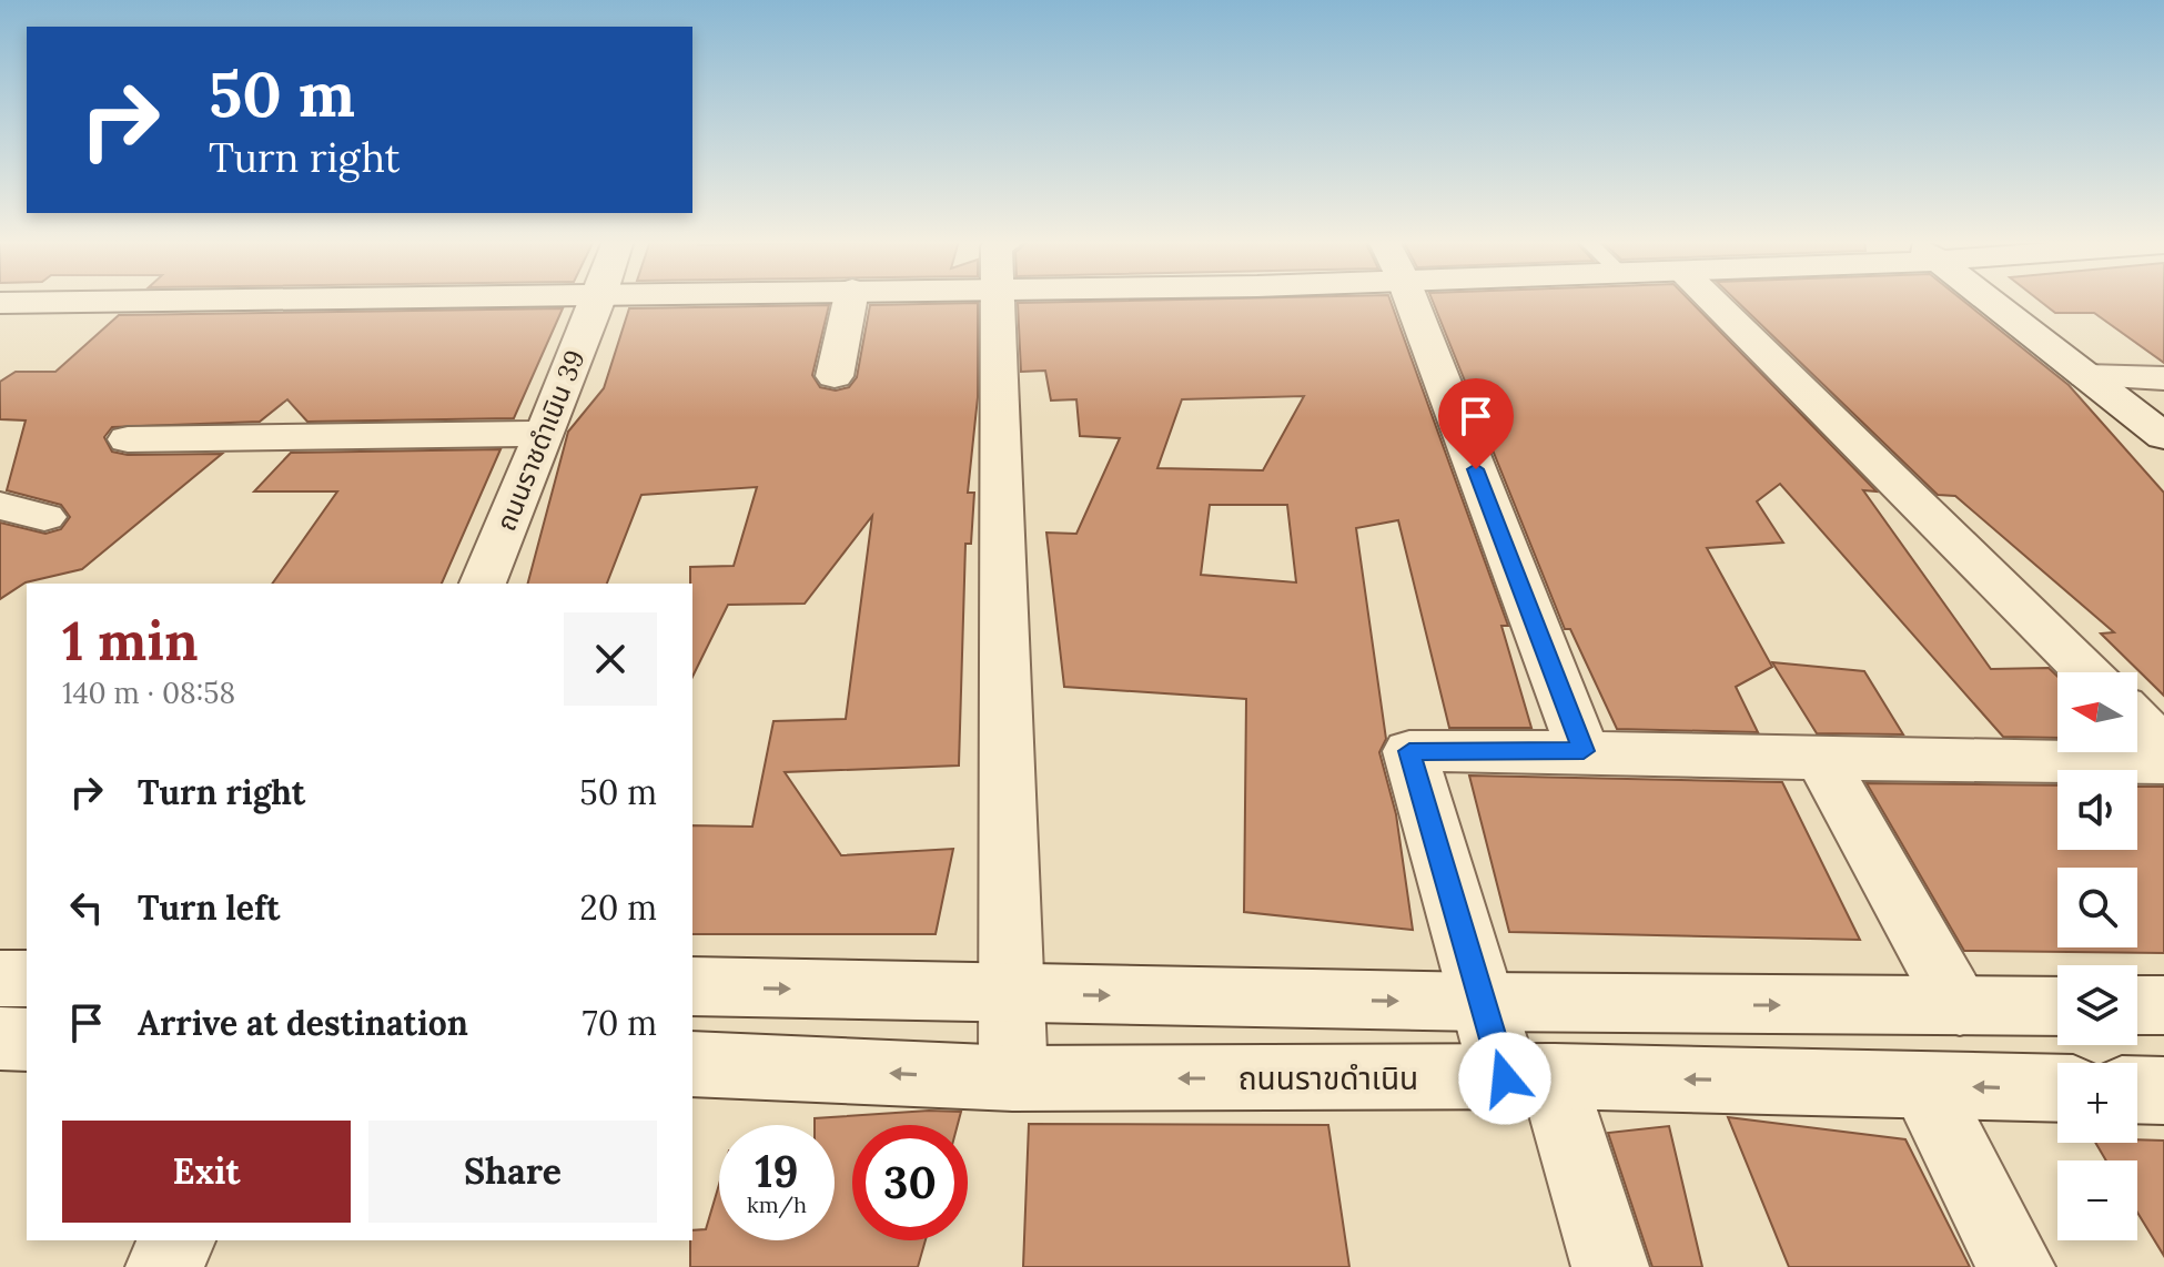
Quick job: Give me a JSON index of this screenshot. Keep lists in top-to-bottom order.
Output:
{
  "streets": {
    "street": ["ถนนราชดำเนิน 39", "ถนนราขดำเนิน"]
  },
  "north": "left",
  "page": {
    "turn": ["50 m", "Turn right"],
    "heading": ["1 min", "140 m · 08:58"],
    "map_buttons": ["+", "−"],
    "list": [
      {
        "name": "Turn right",
        "value": "50 m"
      },
      {
        "name": "Turn left",
        "value": "20 m"
      },
      {
        "name": "Arrive at destination",
        "value": "70 m"
      }
    ],
    "buttons": ["Exit", "Share"],
    "speed": "19 km/h",
    "limit": "30"
  }
}
